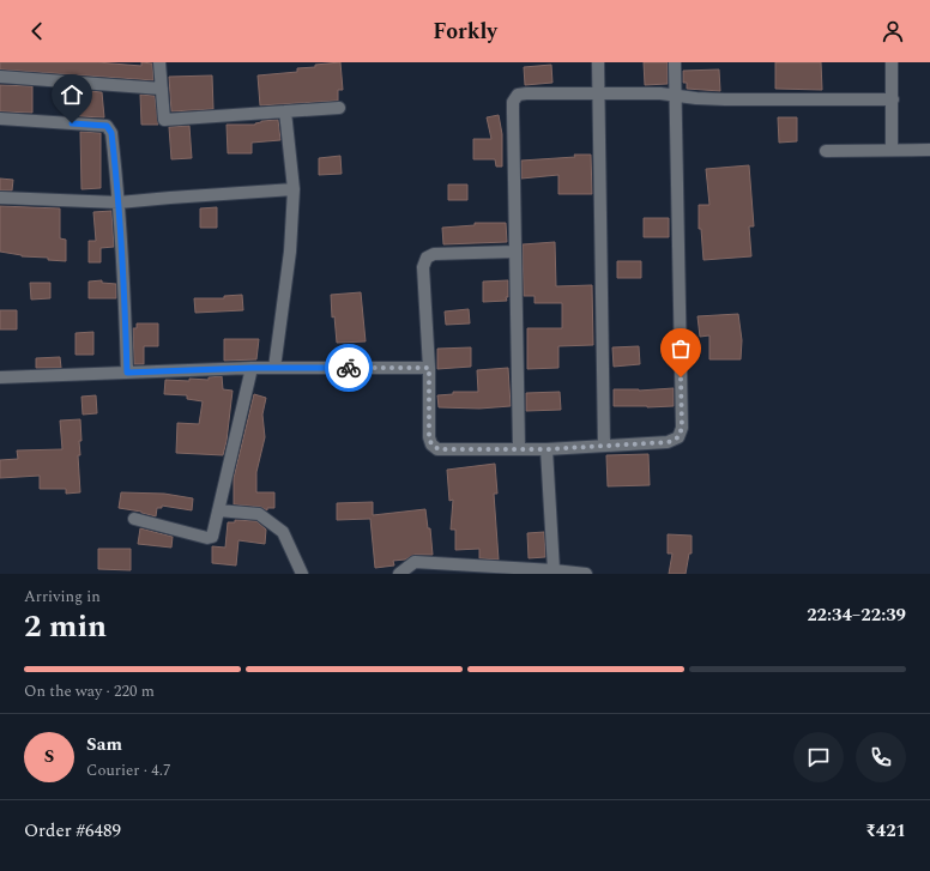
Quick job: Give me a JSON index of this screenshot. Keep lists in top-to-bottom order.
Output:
{
  "page": {
    "header": "Forkly",
    "heading": ["2 min", "Arriving in", "22:34–22:39"],
    "panel": [
      "Sam",
      "Courier · 4.7",
      "Order #6489",
      "₹421"
    ],
    "bar": "On the way · 220 m",
    "round": "S"
  }
}
